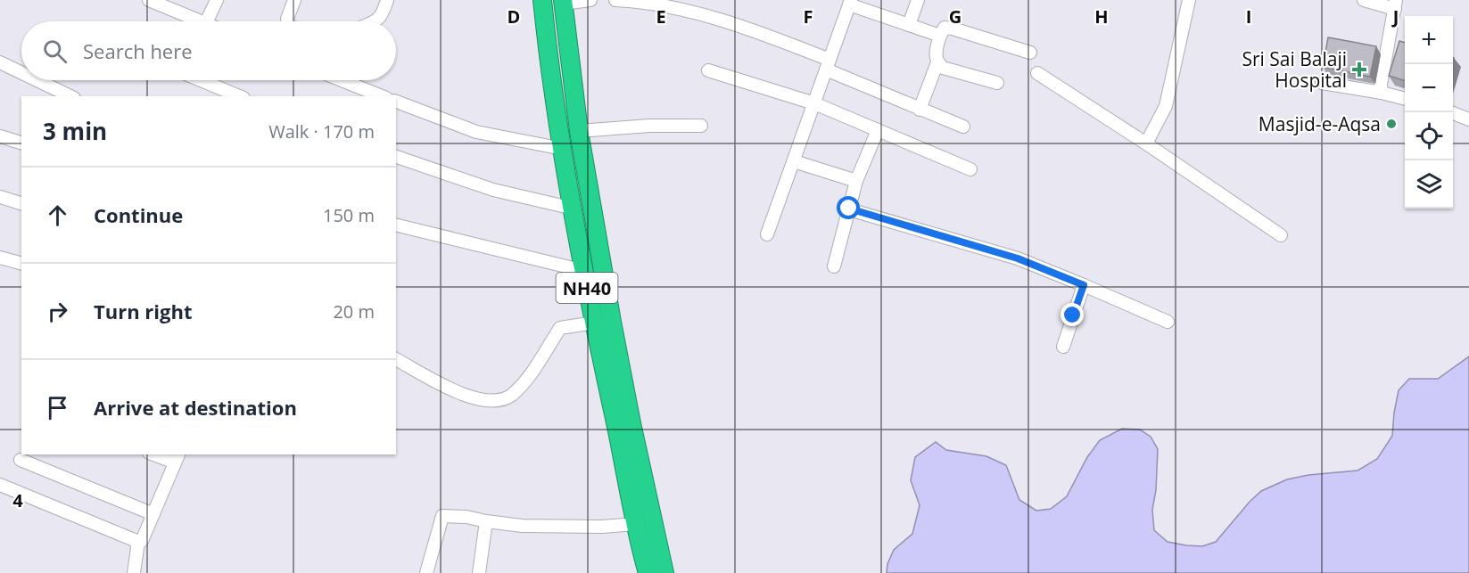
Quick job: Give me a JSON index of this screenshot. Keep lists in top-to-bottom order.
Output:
{
  "streets": {
    "highway": ["NH40"]
  },
  "places": {
    "health": ["Sri Sai Balaji Hospital"],
    "other": ["Masjid-e-Aqsa"]
  },
  "page": {
    "map_buttons": ["+", "−"],
    "search": "Search here",
    "heading": ["3 min", "Walk · 170 m"],
    "list": [
      ["Continue", "150 m"],
      ["Turn right", "20 m"],
      "Arrive at destination"
    ]
  },
  "grid": {
    "columns": [
      "D",
      "E",
      "F",
      "G",
      "H",
      "I",
      "J"
    ],
    "rows": ["4"]
  }
}
